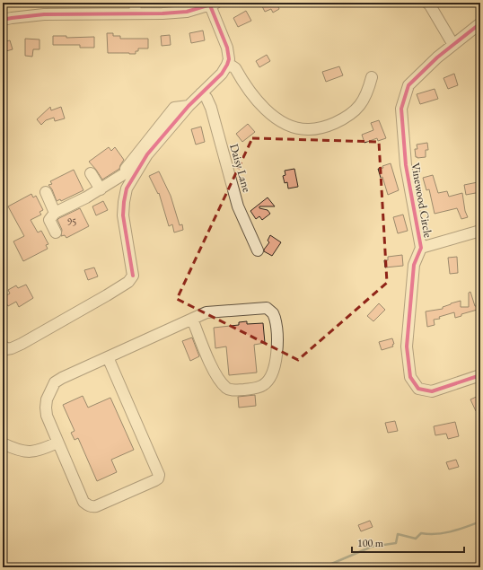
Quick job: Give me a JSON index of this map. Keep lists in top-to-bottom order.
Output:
{
  "streets": {
    "street": ["Daisy Lane", "Vinewood Circle"]
  },
  "house_numbers": ["95"],
  "scale_bar": "100 m"
}
